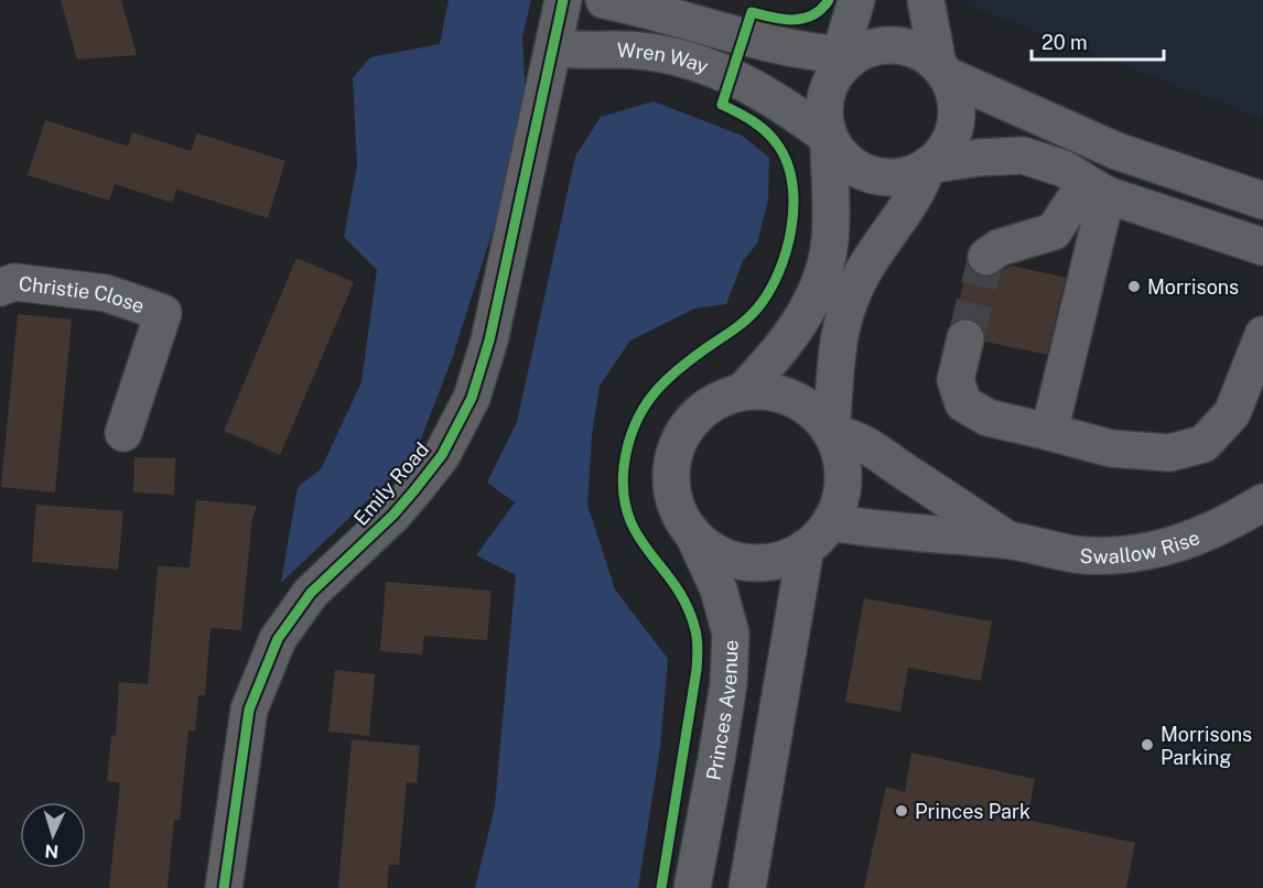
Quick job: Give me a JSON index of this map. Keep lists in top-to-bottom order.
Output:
{
  "streets": {
    "street": [
      "Wren Way",
      "Christie Close",
      "Emily Road",
      "Swallow Rise",
      "Princes Avenue"
    ]
  },
  "crossings": [
    ["Wren Way", "Emily Road"],
    ["Wren Way", "Princes Avenue"],
    ["Swallow Rise", "Princes Avenue"]
  ],
  "places": ["Morrisons", "Morrisons Parking", "Princes Park"],
  "scale_bar": "20 m",
  "north": "bottom"
}
